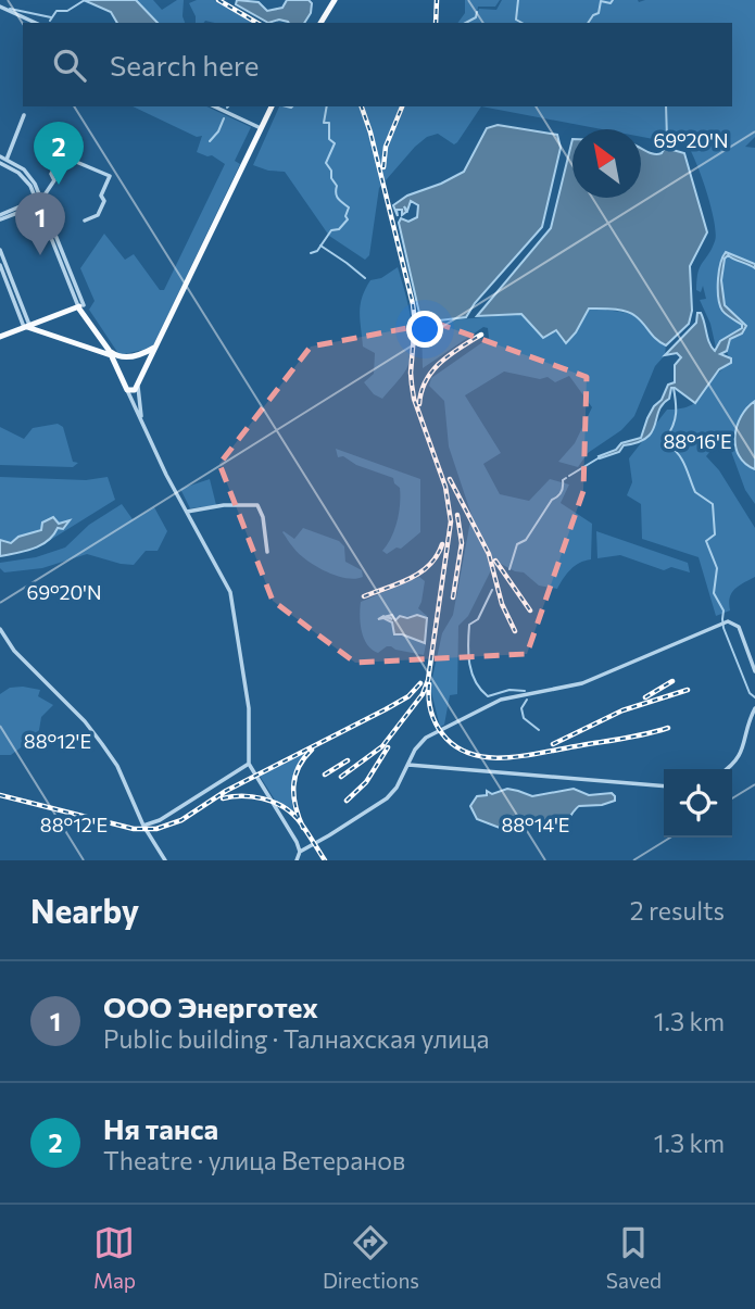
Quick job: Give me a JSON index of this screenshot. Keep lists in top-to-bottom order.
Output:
{
  "north": "top left",
  "page": {
    "search": "Search here",
    "pins": ["2", "1"],
    "heading": ["Nearby", "2 results"],
    "list": [
      {
        "mark": "1",
        "name": "ООО Энерготех",
        "note": "Public building · Талнахская улица",
        "value": "1.3 km"
      },
      {
        "mark": "2",
        "name": "Ня танса",
        "note": "Theatre · улица Ветеранов",
        "value": "1.3 km"
      }
    ],
    "nav": ["Map", "Directions", "Saved"]
  },
  "coordinates": [
    "69°20'N",
    "88°16'E",
    "88°12'E",
    "88°14'E"
  ]
}
